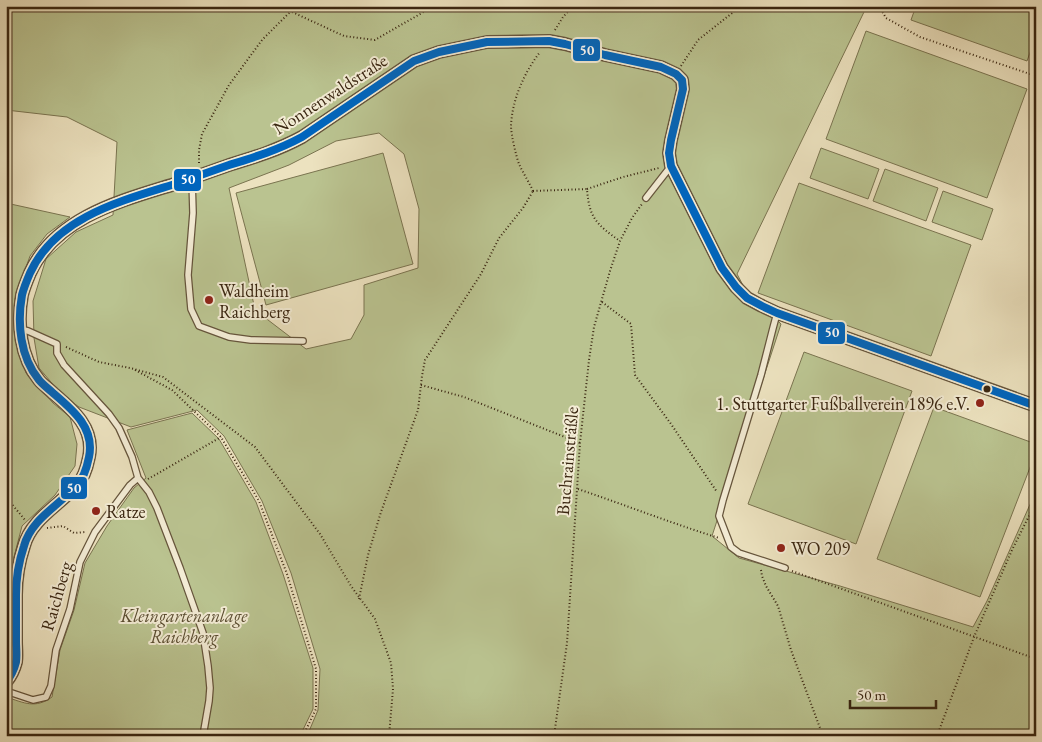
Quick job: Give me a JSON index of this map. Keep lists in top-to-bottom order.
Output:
{
  "streets": {
    "street": ["Nonnenwaldstraße"],
    "lane": ["Raichberg"],
    "path": ["Buchrainsträßle"]
  },
  "parks": ["Kleingartenanlage Raichberg"],
  "places": [
    "Waldheim Raichberg",
    "1. Stuttgarter Fußballverein 1896 e.V.",
    "Ratze",
    "WO 209"
  ],
  "lines": ["transit line 50"],
  "scale_bar": "50 m"
}
